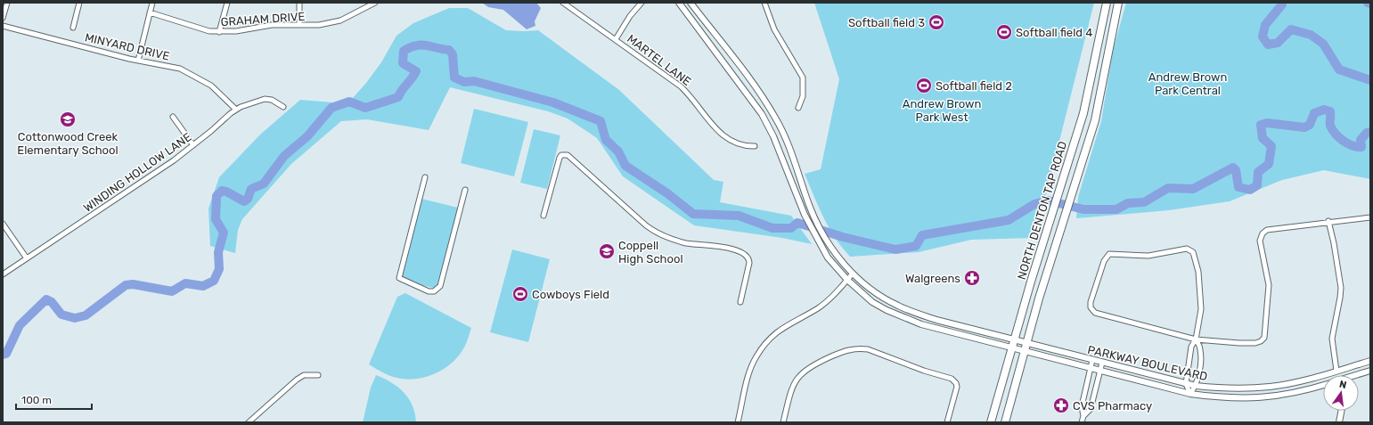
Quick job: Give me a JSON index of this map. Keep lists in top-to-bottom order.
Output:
{
  "streets": {
    "main road": ["NORTH DENTON TAP ROAD"],
    "street": [
      "GRAHAM DRIVE",
      "MINYARD DRIVE",
      "MARTEL LANE",
      "WINDING HOLLOW LANE",
      "PARKWAY BOULEVARD"
    ]
  },
  "crossings": [
    ["MINYARD DRIVE", "WINDING HOLLOW LANE"],
    ["NORTH DENTON TAP ROAD", "PARKWAY BOULEVARD"]
  ],
  "parks": ["Andrew Brown Park Central", "Andrew Brown Park West"],
  "places": {
    "sports": [
      "Softball field 3",
      "Softball field 4",
      "Softball field 2",
      "Cowboys Field"
    ],
    "school or university": ["Cottonwood Creek Elementary School", "Coppell High School"],
    "pharmacy": ["Walgreens", "CVS Pharmacy"]
  },
  "scale_bar": "100 m",
  "north": "top"
}
